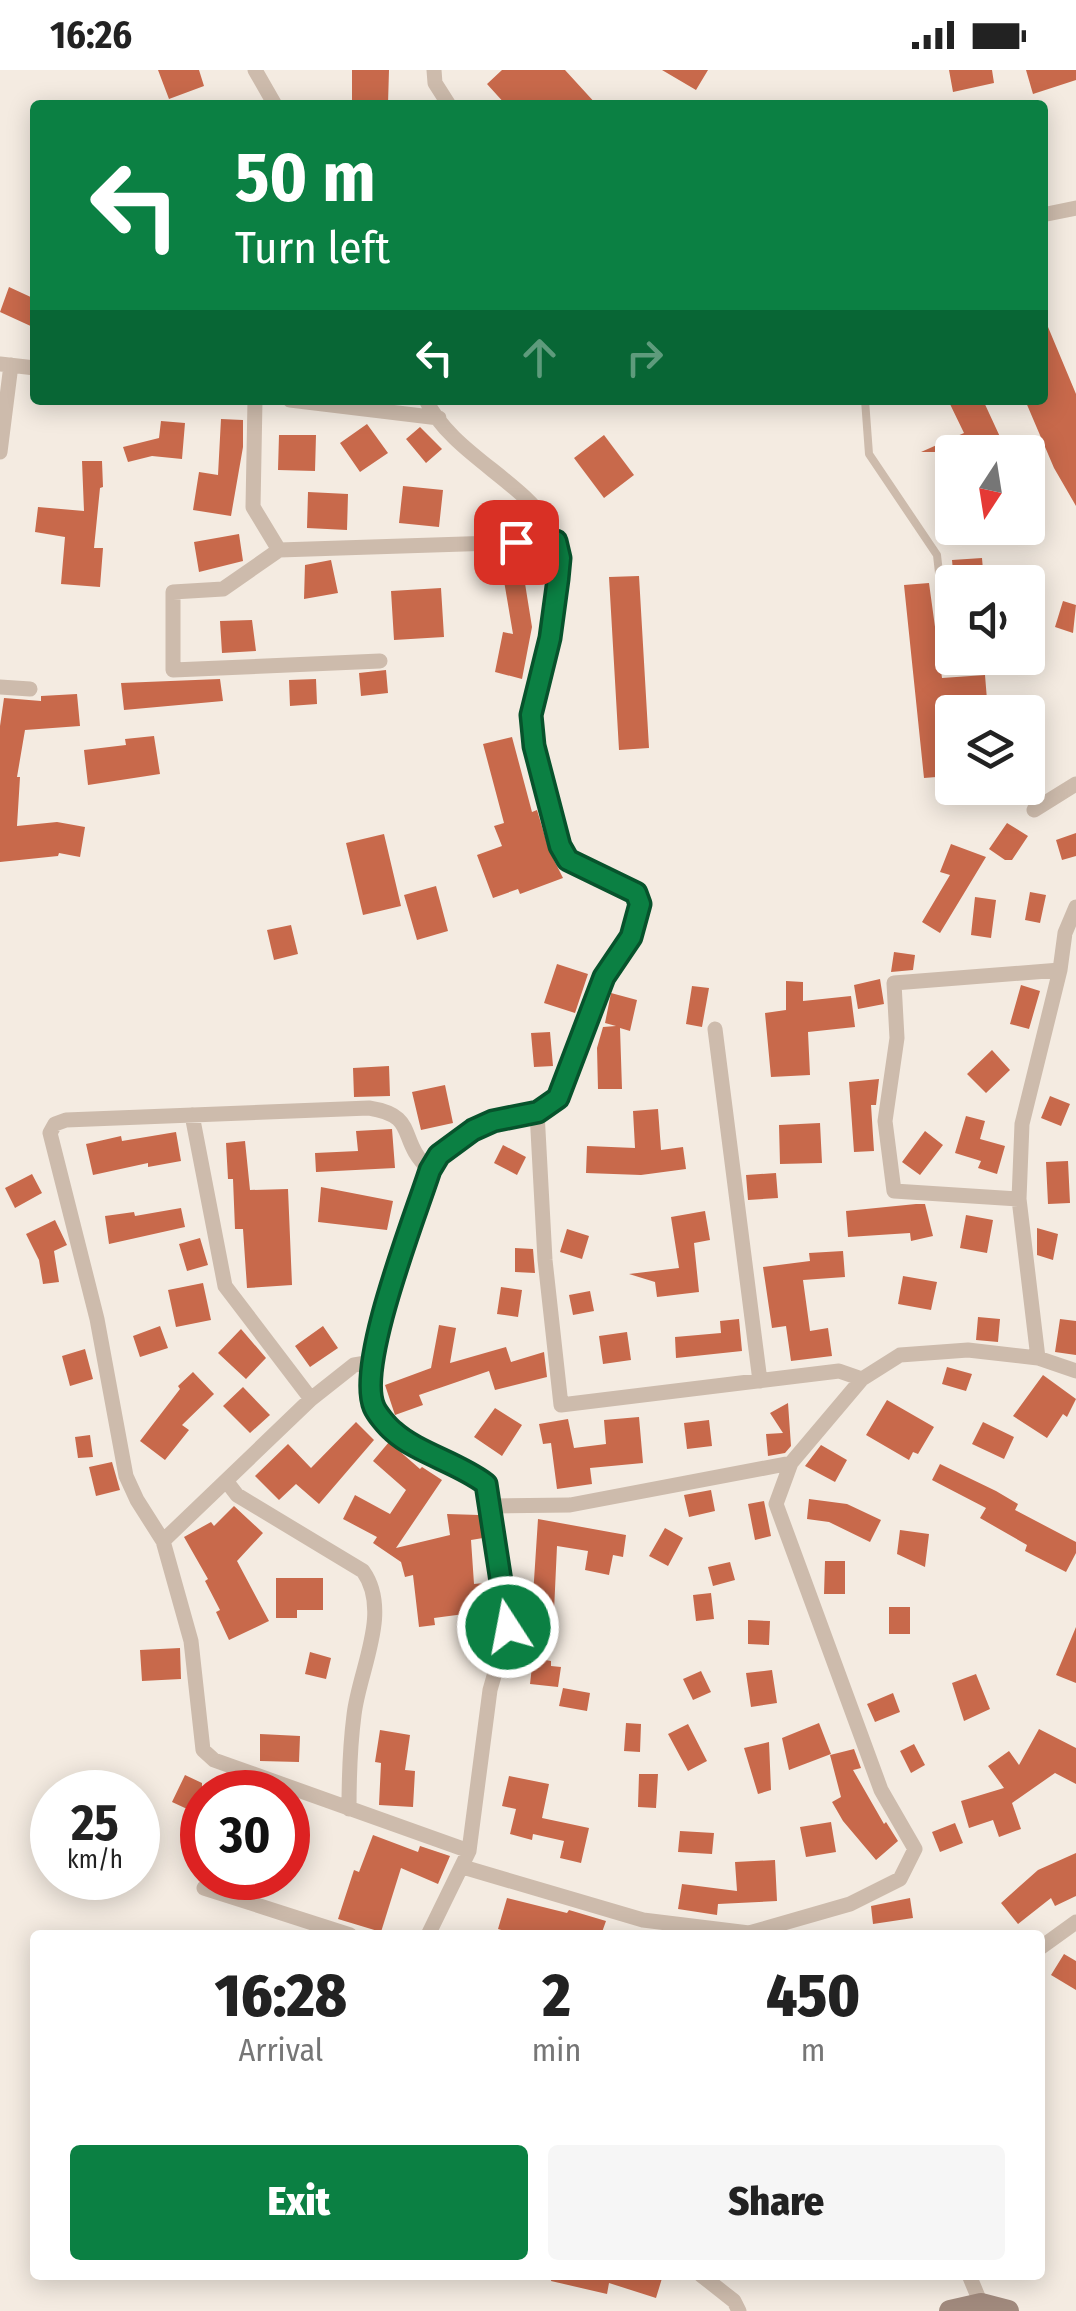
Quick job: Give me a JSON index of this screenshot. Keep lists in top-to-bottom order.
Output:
{
  "north": "bottom",
  "page": {
    "status": "16:26",
    "turn": ["50 m", "Turn left"],
    "speed": "25 km/h",
    "limit": "30",
    "eta": [
      "16:28",
      "Arrival",
      "2",
      "min",
      "450",
      "m"
    ],
    "buttons": ["Exit", "Share"]
  }
}
